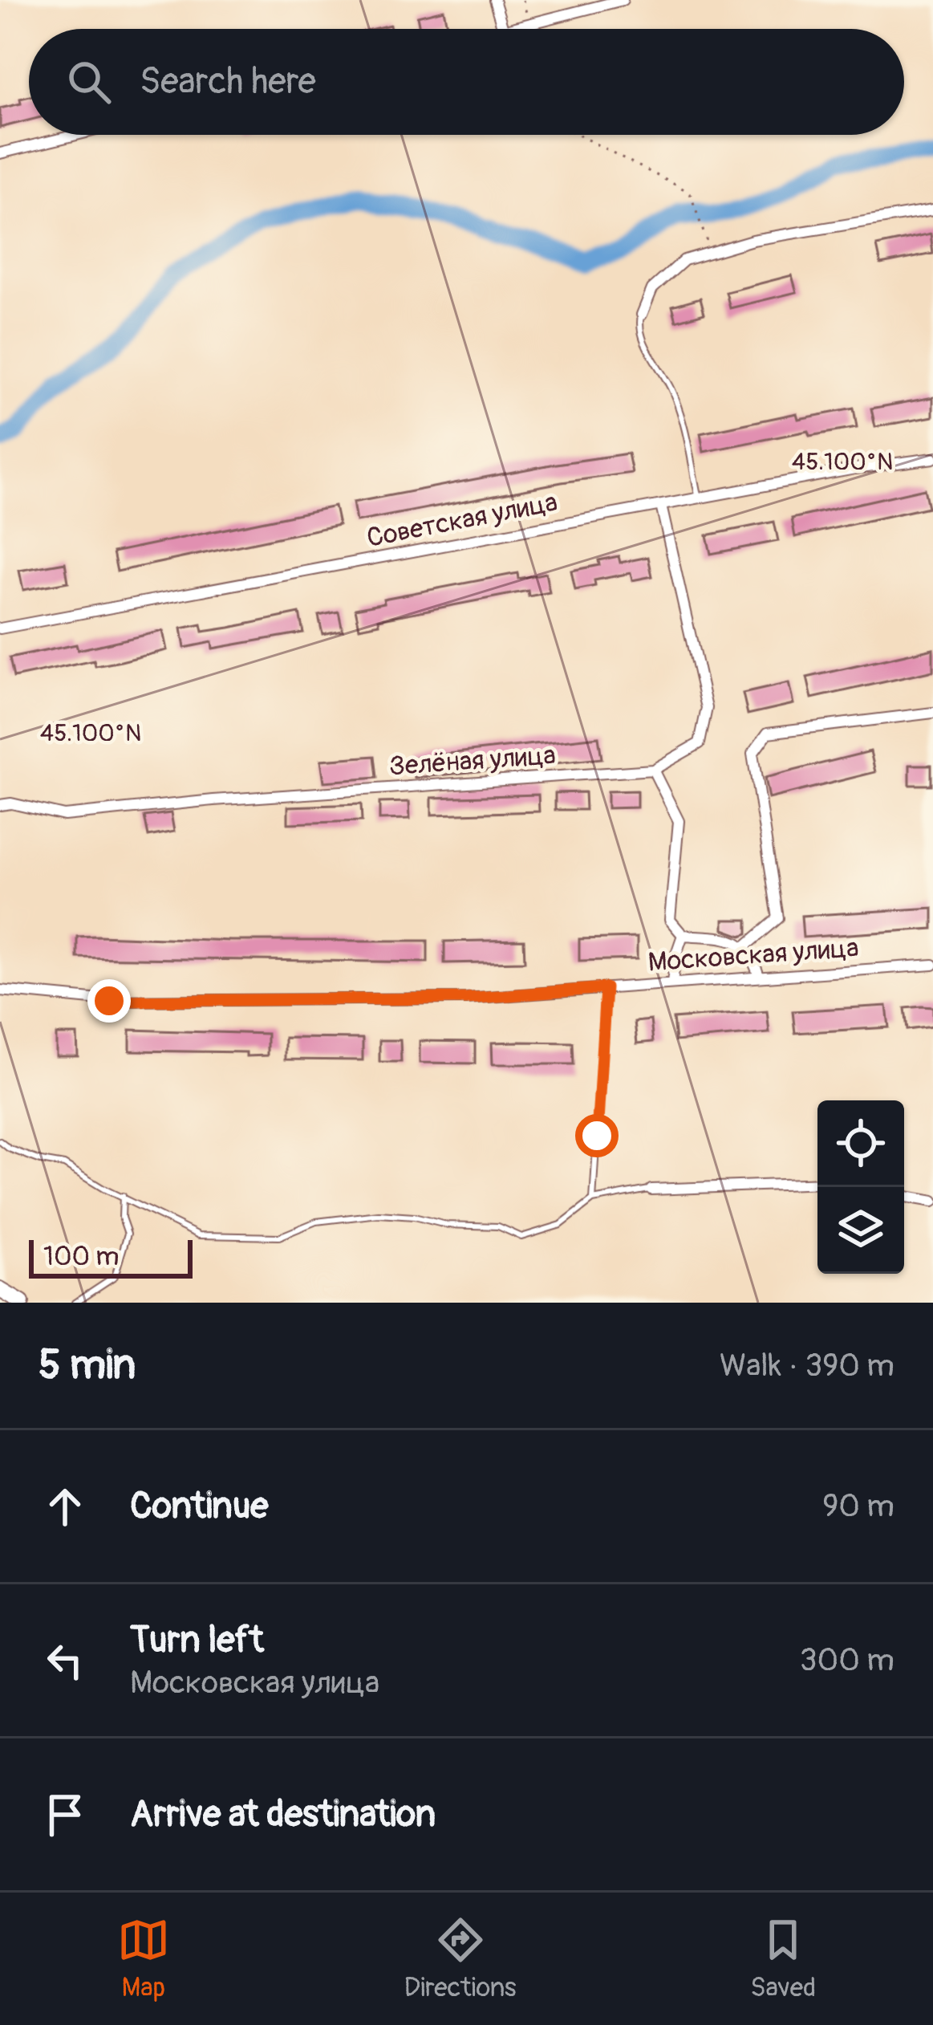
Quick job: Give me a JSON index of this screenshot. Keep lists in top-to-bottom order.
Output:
{
  "streets": {
    "street": ["Советская улица", "Зелёная улица", "Московская улица"]
  },
  "crossings": [
    ["Советская улица", "Зелёная улица"]
  ],
  "scale_bar": "100 m",
  "page": {
    "search": "Search here",
    "scale": "100 m",
    "heading": ["5 min", "Walk · 390 m"],
    "list": [
      ["Continue", "90 m"],
      ["Turn left", "Московская улица", "300 m"],
      "Arrive at destination"
    ],
    "nav": ["Map", "Directions", "Saved"]
  },
  "coordinates": ["45.100°N"]
}
